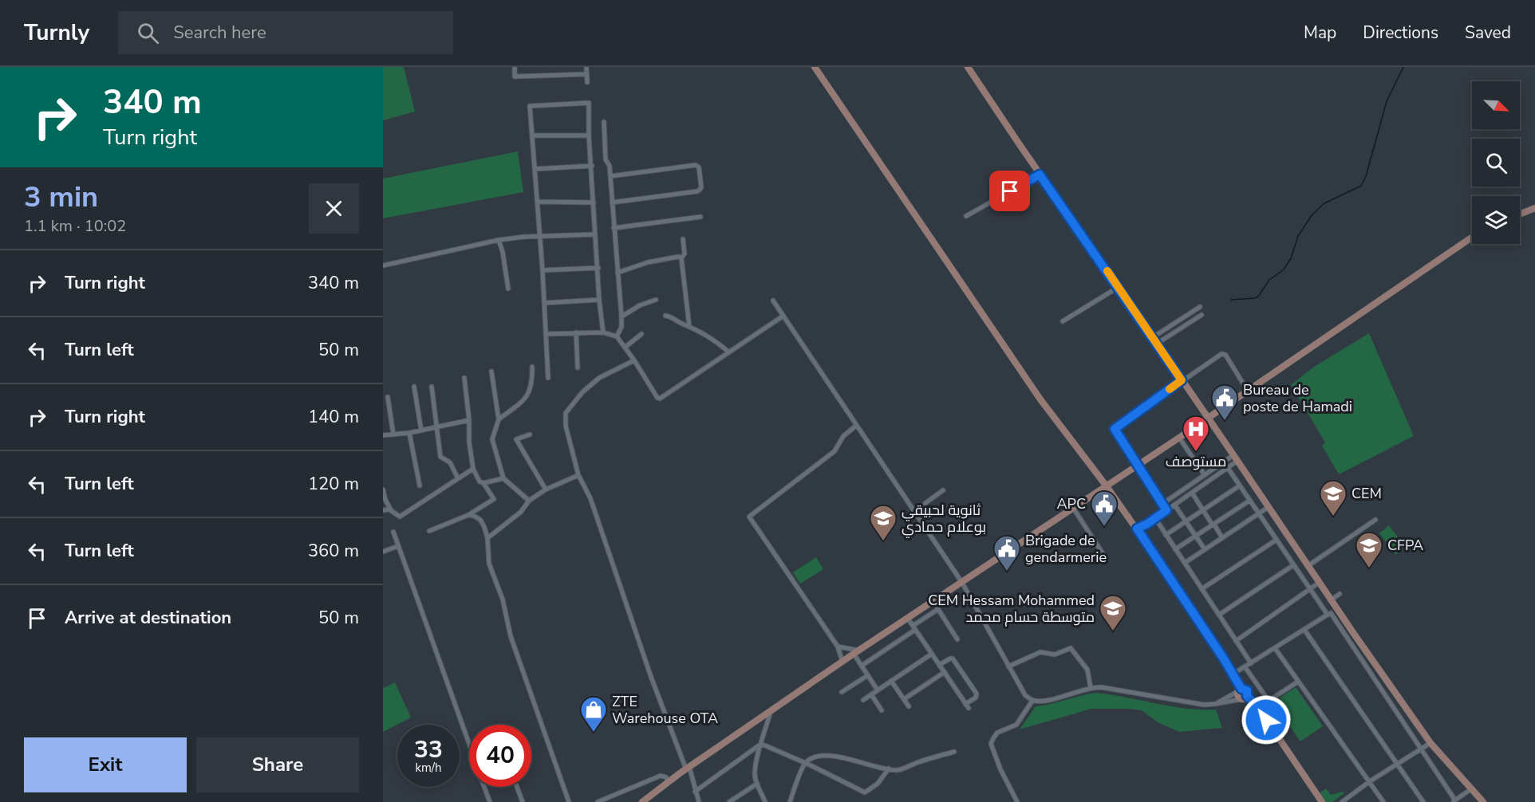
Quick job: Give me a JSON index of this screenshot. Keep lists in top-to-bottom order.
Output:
{
  "places": {
    "public building": ["Bureau de poste de Hamadi", "APC", "Brigade de gendarmerie"],
    "hospital": ["مستوصف"],
    "school or university": [
      "CEM",
      "ثانوية لحبيقي بوعلام حمادي",
      "CFPA",
      "CEM Hessam Mohammed متوسطة حسام محمد"
    ],
    "shop": ["ZTE Warehouse OTA"]
  },
  "north": "bottom right",
  "page": {
    "header": "Turnly",
    "search": "Search here",
    "nav": ["Map", "Directions", "Saved"],
    "turn": ["340 m", "Turn right"],
    "heading": ["3 min", "1.1 km · 10:02"],
    "list": [
      {
        "name": "Turn right",
        "value": "340 m"
      },
      {
        "name": "Turn left",
        "value": "50 m"
      },
      {
        "name": "Turn right",
        "value": "140 m"
      },
      {
        "name": "Turn left",
        "value": "120 m"
      },
      {
        "name": "Turn left",
        "value": "360 m"
      },
      {
        "name": "Arrive at destination",
        "value": "50 m"
      }
    ],
    "speed": "33 km/h",
    "limit": "40",
    "buttons": ["Exit", "Share"]
  }
}
